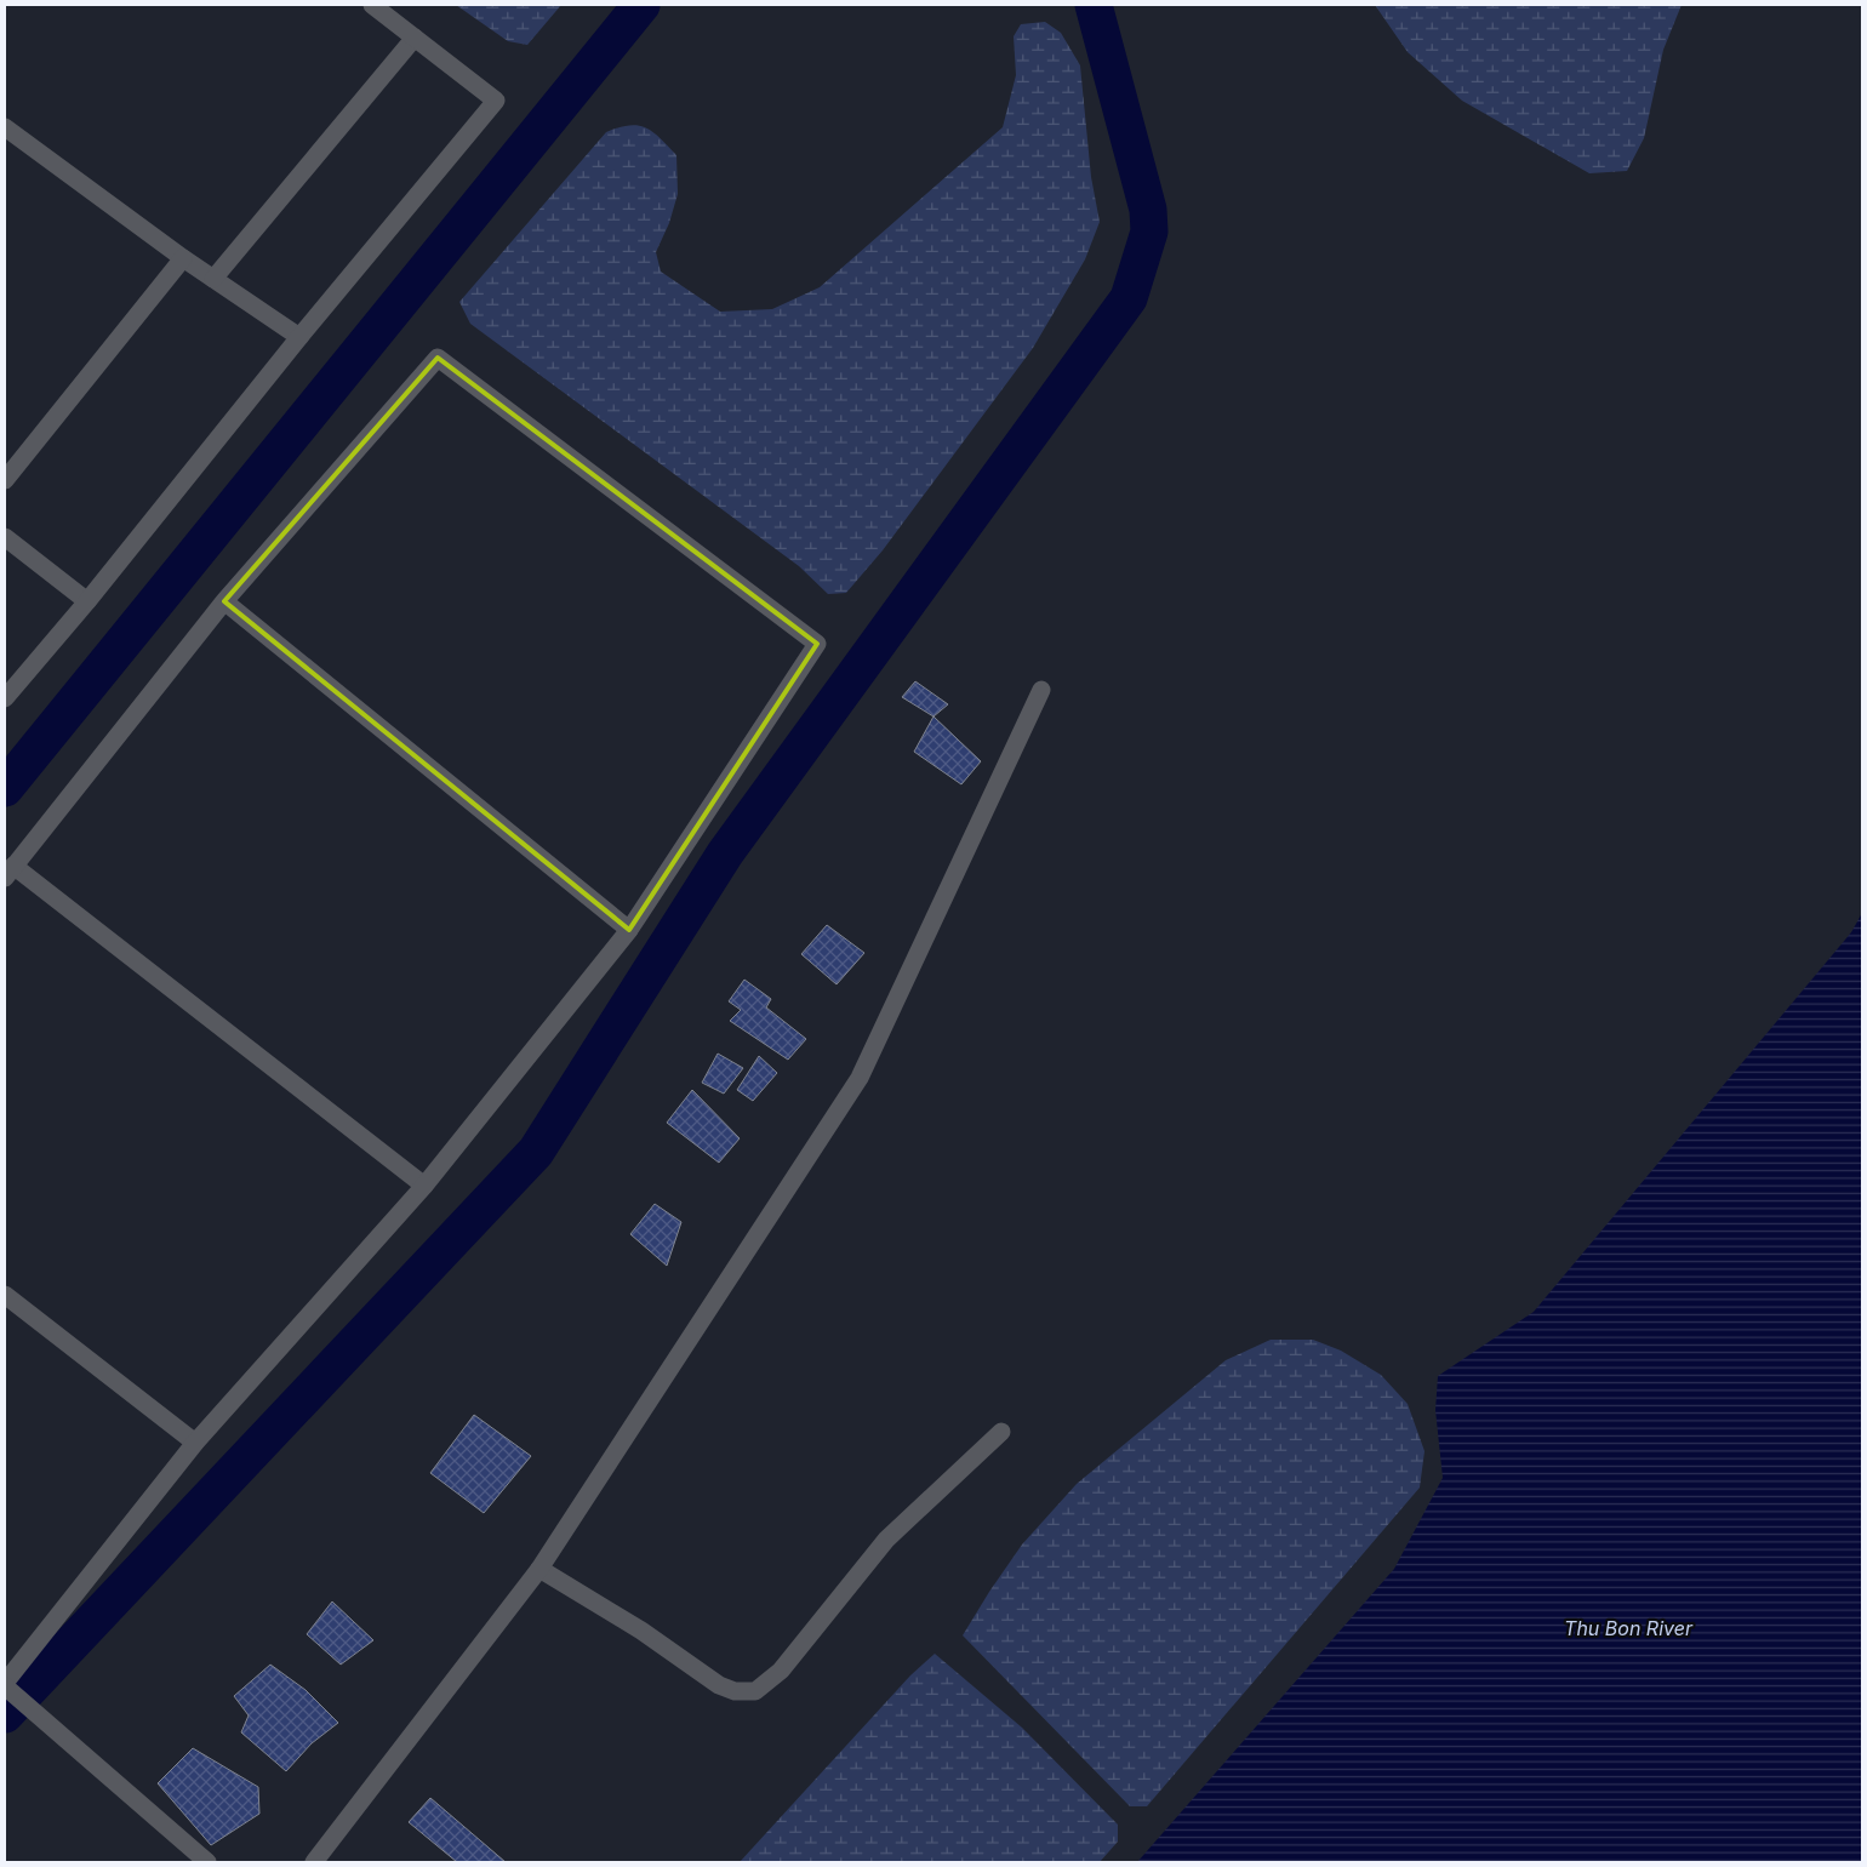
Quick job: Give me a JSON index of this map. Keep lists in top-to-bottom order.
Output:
{
  "water": ["Thu Bon River"]
}
